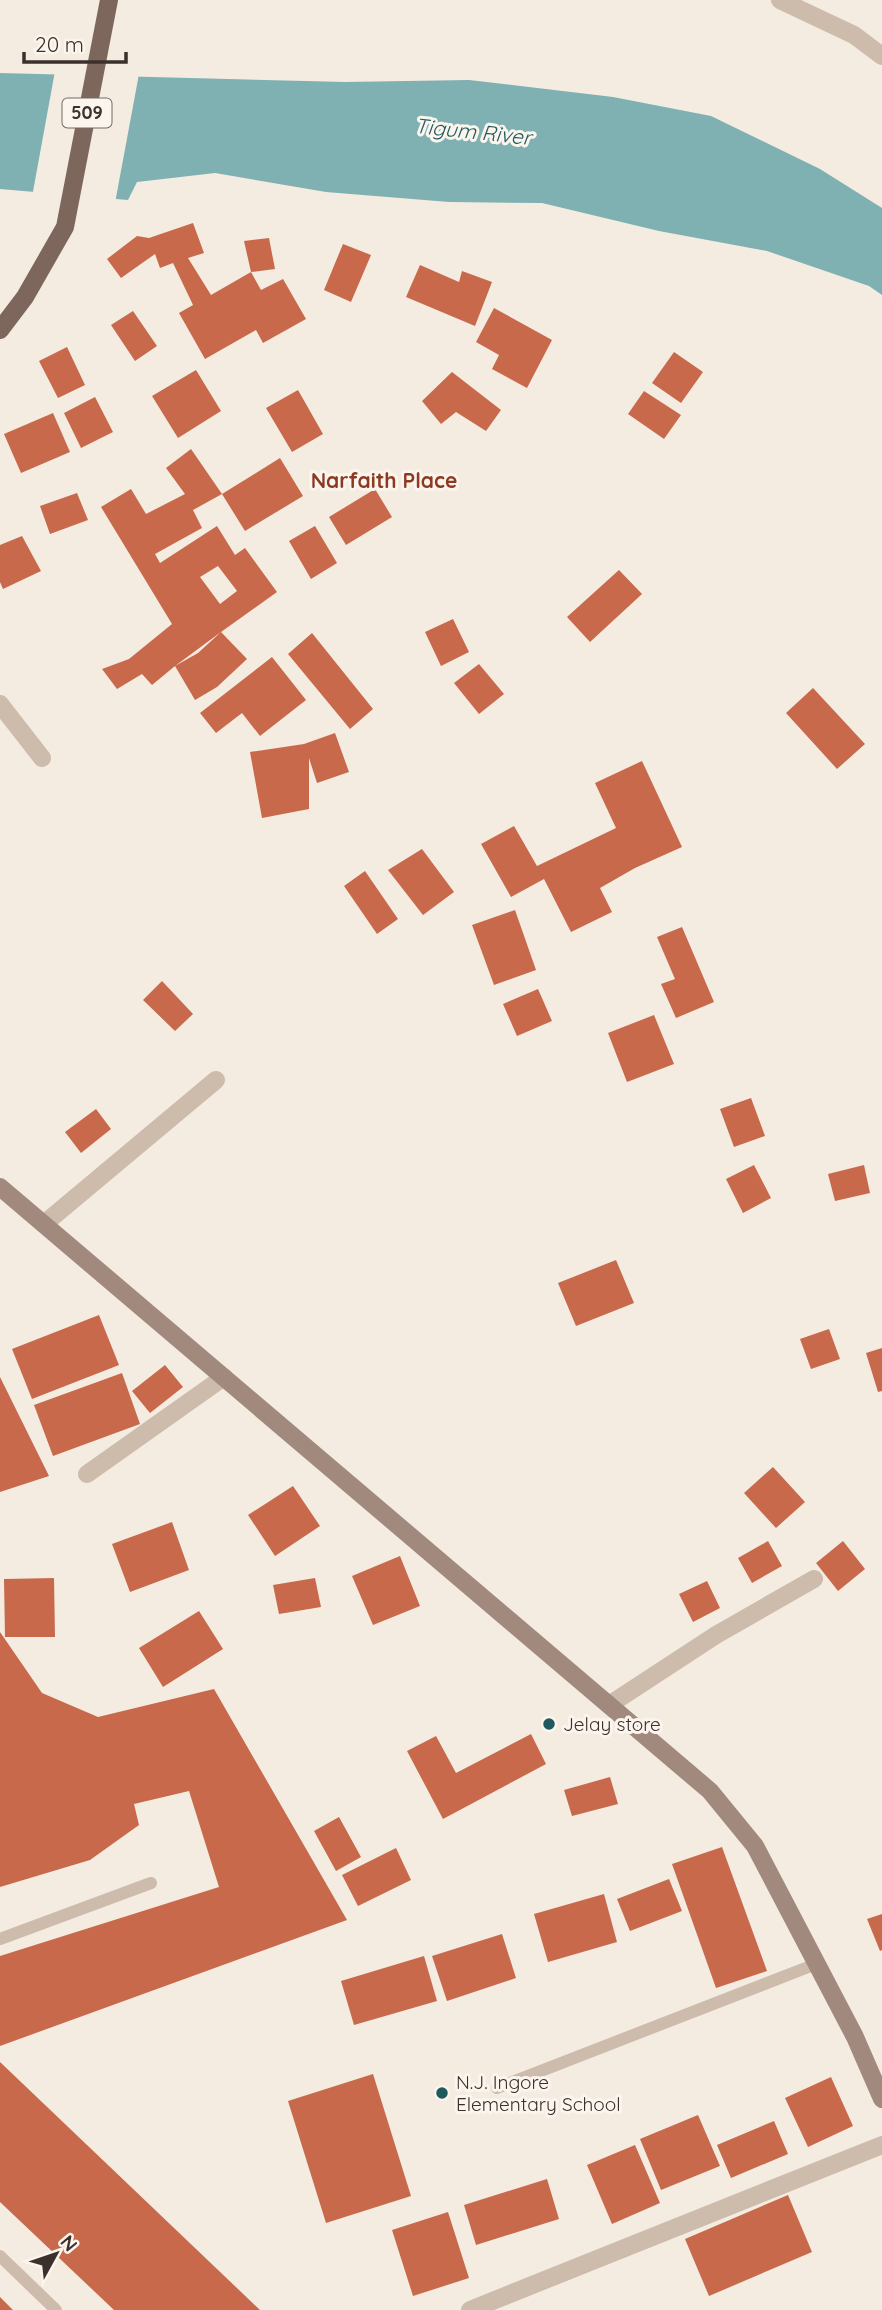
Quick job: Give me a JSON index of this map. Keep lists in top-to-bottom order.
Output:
{
  "streets": {
    "main road": ["509"]
  },
  "districts": ["Narfaith Place"],
  "water": ["Tigum River"],
  "places": ["Jelay store", "N.J. Ingore Elementary School"],
  "scale_bar": "20 m",
  "north": "top right"
}
